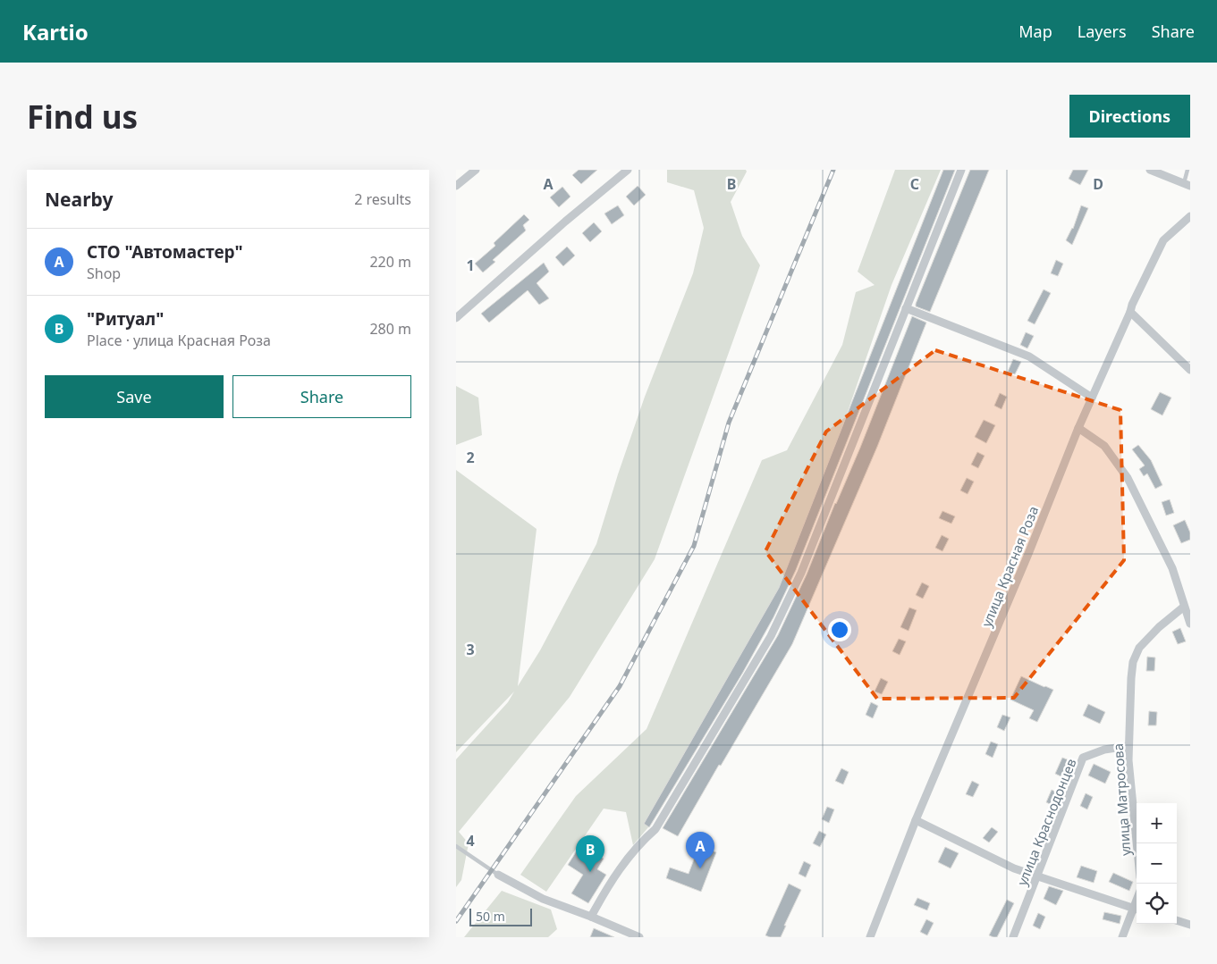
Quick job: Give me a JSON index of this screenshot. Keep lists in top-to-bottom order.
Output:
{
  "streets": {
    "street": ["улица Красная Роза", "улица Матросова", "улица Краснодонцев"]
  },
  "crossings": [
    ["улица Матросова", "улица Краснодонцев"]
  ],
  "scale_bar": "50 m",
  "page": {
    "header": "Kartio",
    "nav": ["Map", "Layers", "Share"],
    "buttons": [
      "Directions",
      ["Save", "Share"]
    ],
    "title": "Find us",
    "heading": ["Nearby", "2 results"],
    "list": [
      {
        "mark": "A",
        "name": "СТО \"Автомастер\"",
        "note": "Shop",
        "value": "220 m"
      },
      {
        "mark": "B",
        "name": "\"Ритуал\"",
        "note": "Place · улица Красная Роза",
        "value": "280 m"
      }
    ],
    "map_buttons": ["+", "−"],
    "pins": ["A", "B"],
    "scale": "50 m"
  },
  "grid": {
    "columns": [
      "A",
      "B",
      "C",
      "D"
    ],
    "rows": [
      "1",
      "2",
      "3",
      "4"
    ]
  }
}
